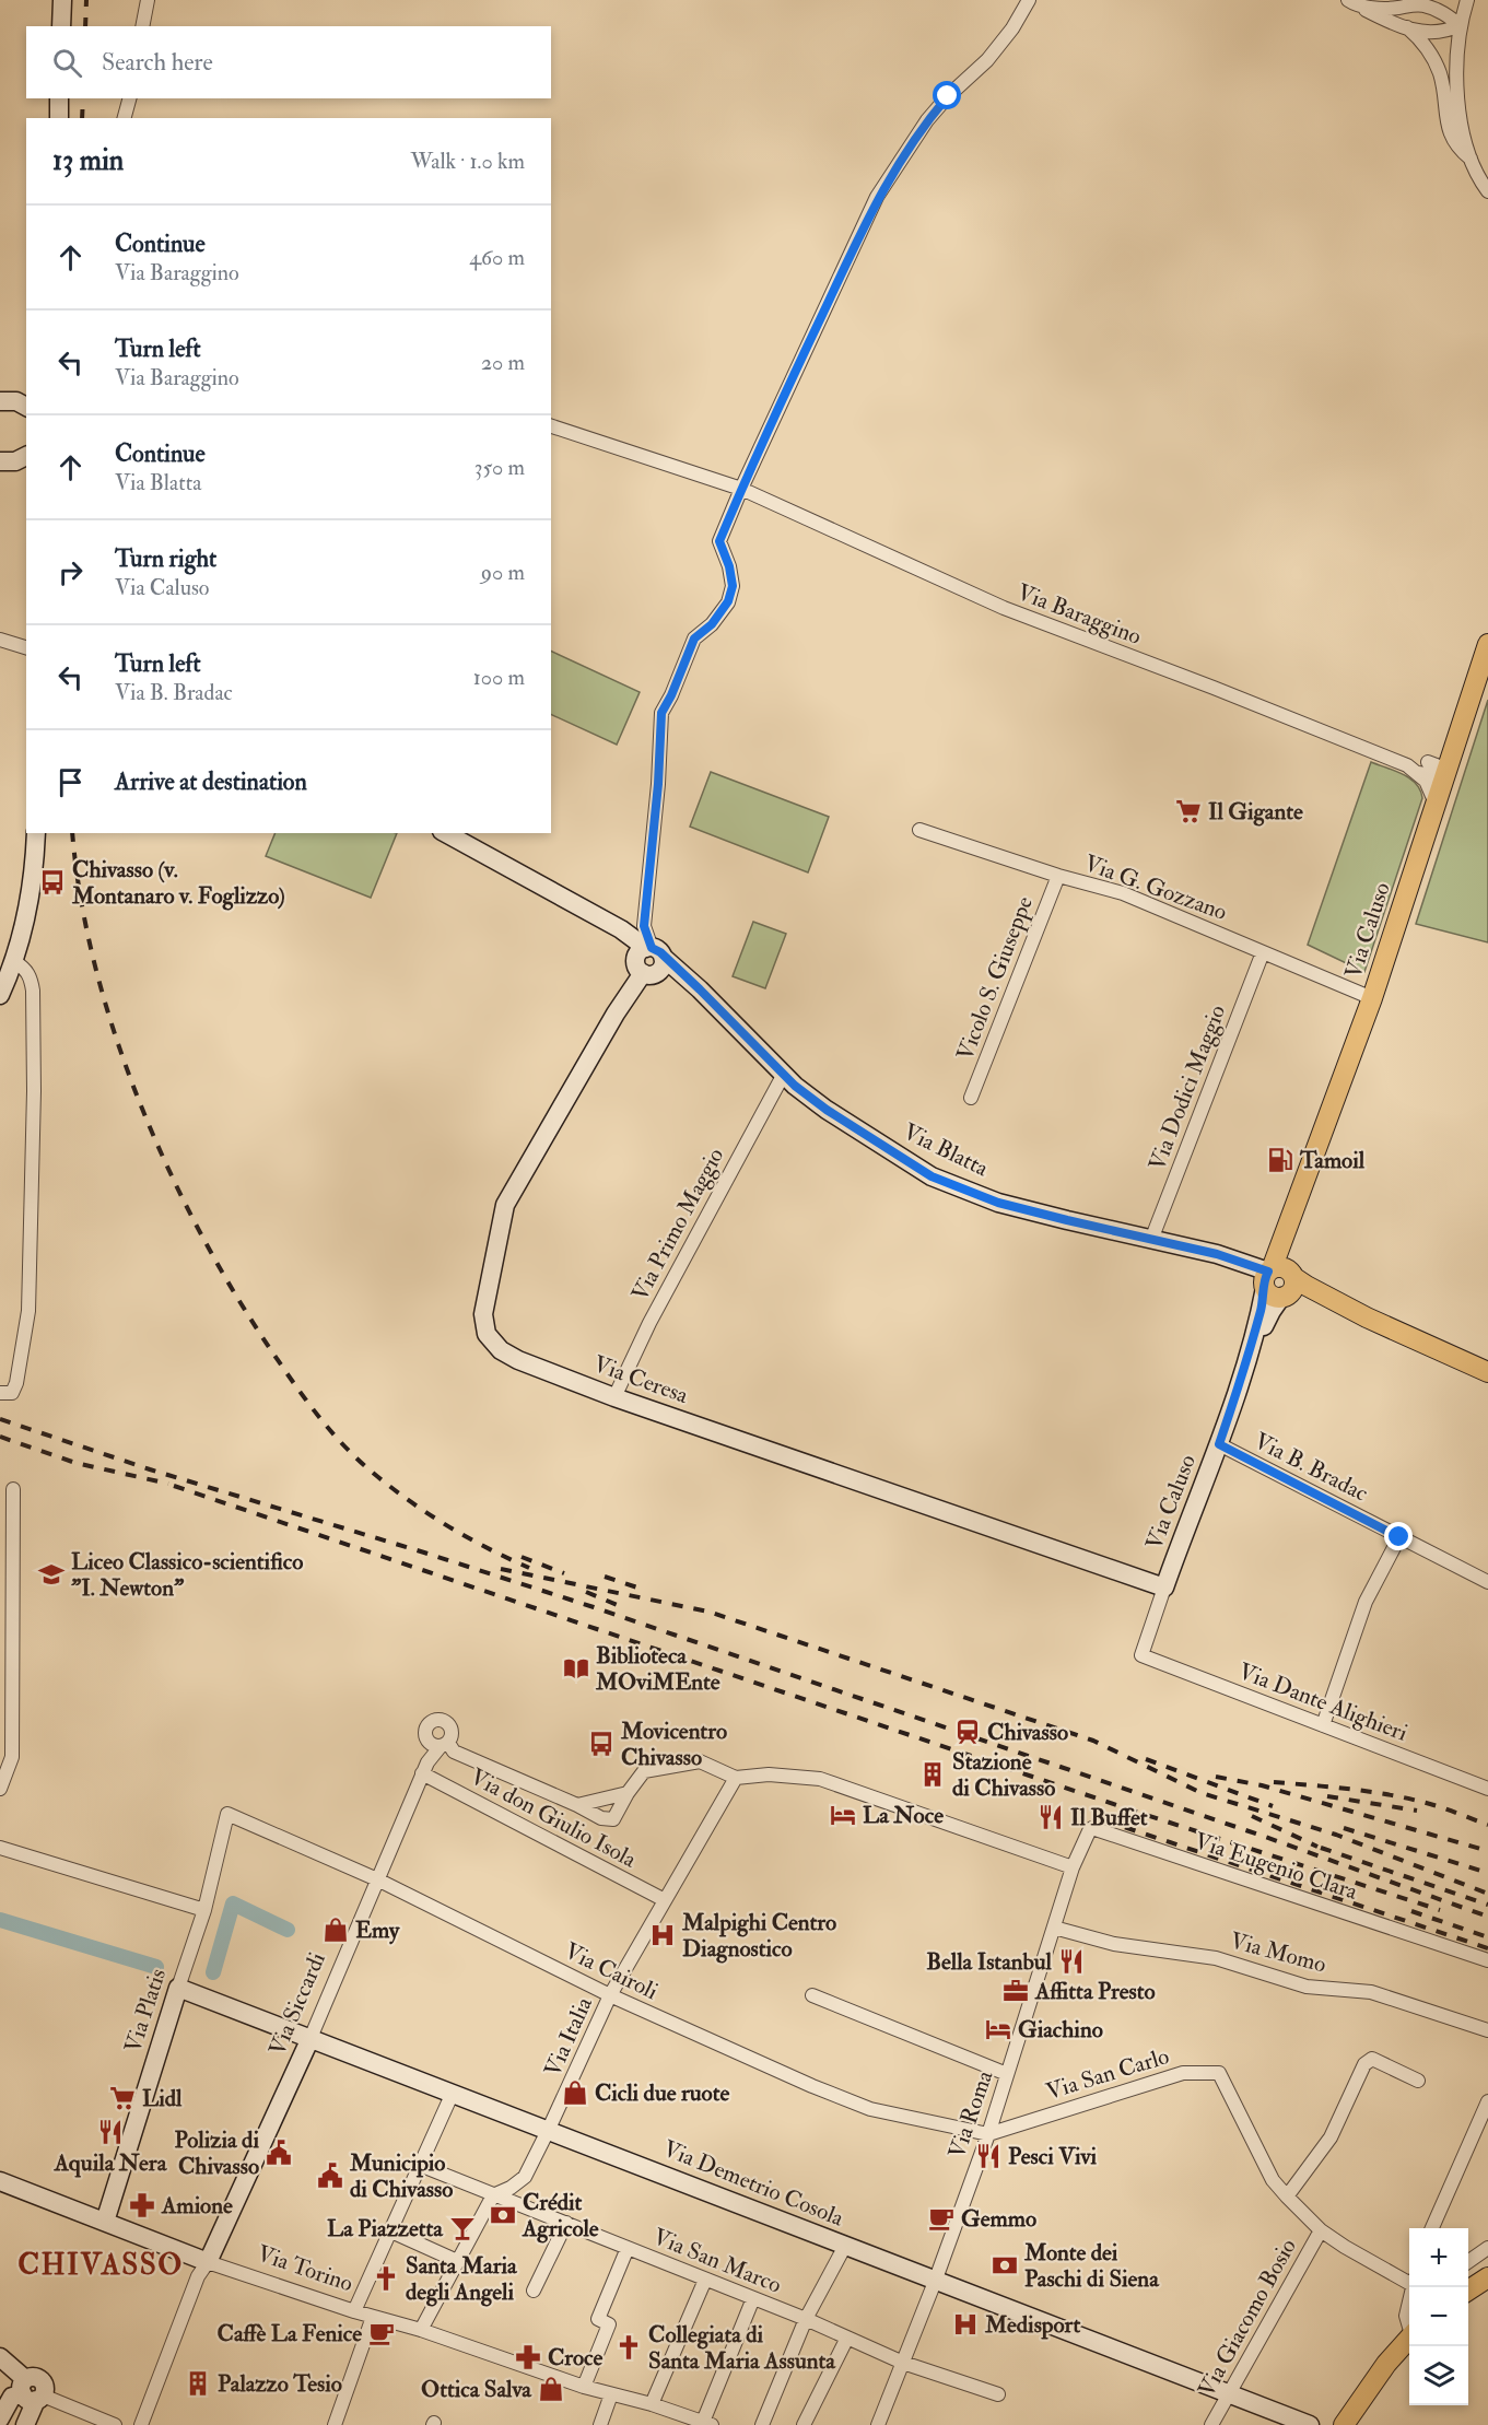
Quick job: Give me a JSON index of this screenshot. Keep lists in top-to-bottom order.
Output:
{
  "streets": {
    "main road": ["Via Caluso"],
    "street": [
      "Via Baraggino",
      "Via G. Gozzano",
      "Vicolo S. Giuseppe",
      "Via Dodici Maggio",
      "Via Blatta",
      "Via Primo Maggio",
      "Via Ceresa",
      "Via B. Bradac",
      "Via Dante Alighieri",
      "Via don Giulio Isola",
      "Via Eugenio Clara",
      "Via Momo",
      "Via Cairoli",
      "Via Siccardi",
      "Via Platis",
      "Via Italia",
      "Via San Carlo",
      "Via Roma",
      "Via Demetrio Cosola",
      "Via San Marco",
      "Via Torino",
      "Via Giacomo Bosio"
    ]
  },
  "crossings": [
    ["Via Baraggino", "Via Caluso"],
    ["Via G. Gozzano", "Via Caluso"],
    ["Via G. Gozzano", "Vicolo S. Giuseppe"],
    ["Via G. Gozzano", "Via Dodici Maggio"],
    ["Via Caluso", "Via Blatta"],
    ["Via Caluso", "Via Ceresa"],
    ["Via Caluso", "Via B. Bradac"],
    ["Via Caluso", "Via Dante Alighieri"],
    ["Via Dodici Maggio", "Via Blatta"],
    ["Via Blatta", "Via Primo Maggio"],
    ["Via Blatta", "Via Ceresa"],
    ["Via Primo Maggio", "Via Ceresa"],
    ["Via don Giulio Isola", "Via Siccardi"],
    ["Via don Giulio Isola", "Via Italia"],
    ["Via Eugenio Clara", "Via Roma"],
    ["Via Momo", "Via Roma"],
    ["Via Cairoli", "Via Siccardi"],
    ["Via Cairoli", "Via Platis"],
    ["Via Cairoli", "Via Italia"],
    ["Via Cairoli", "Via San Carlo"],
    ["Via Cairoli", "Via Roma"],
    ["Via Siccardi", "Via Demetrio Cosola"],
    ["Via Siccardi", "Via Torino"],
    ["Via Platis", "Via Demetrio Cosola"],
    ["Via Platis", "Via Torino"],
    ["Via Italia", "Via Demetrio Cosola"],
    ["Via Italia", "Via San Marco"],
    ["Via San Carlo", "Via Roma"],
    ["Via San Carlo", "Via Giacomo Bosio"],
    ["Via Roma", "Via Demetrio Cosola"],
    ["Via Demetrio Cosola", "Via Giacomo Bosio"]
  ],
  "districts": ["CHIVASSO"],
  "places": {
    "supermarket": ["Il Gigante", "Lidl"],
    "bus stop": ["Chivasso (v. Montanaro v. Foglizzo)", "Movicentro Chivasso"],
    "fuel station": ["Tamoil"],
    "school or university": ["Liceo Classico-scientifico \"I. Newton\""],
    "library": ["Biblioteca MOviMEnte"],
    "station": ["Chivasso"],
    "building": ["Stazione di Chivasso", "Palazzo Tesio"],
    "hotel": ["La Noce", "Giachino"],
    "restaurant": [
      "Il Buffet",
      "Bella Istanbul",
      "Aquila Nera",
      "Pesci Vivi"
    ],
    "shop": ["Emy", "Cicli due ruote", "Ottica Salva"],
    "hospital": ["Malpighi Centro Diagnostico", "Medisport"],
    "office": ["Affitta Presto"],
    "public building": ["Polizia di Chivasso", "Municipio di Chivasso"],
    "pharmacy": ["Amione", "Croce"],
    "bank": ["Crédit Agricole", "Monte dei Paschi di Siena"],
    "cafe": ["Gemmo", "Caffè La Fenice"],
    "bar": ["La Piazzetta"],
    "church": ["Santa Maria degli Angeli", "Collegiata di Santa Maria Assunta"]
  },
  "page": {
    "search": "Search here",
    "heading": ["13 min", "Walk · 1.0 km"],
    "list": [
      ["Continue", "Via Baraggino", "460 m"],
      ["Turn left", "Via Baraggino", "20 m"],
      ["Continue", "Via Blatta", "350 m"],
      ["Turn right", "Via Caluso", "90 m"],
      ["Turn left", "Via B. Bradac", "100 m"],
      "Arrive at destination"
    ],
    "map_buttons": ["+", "−"]
  }
}
